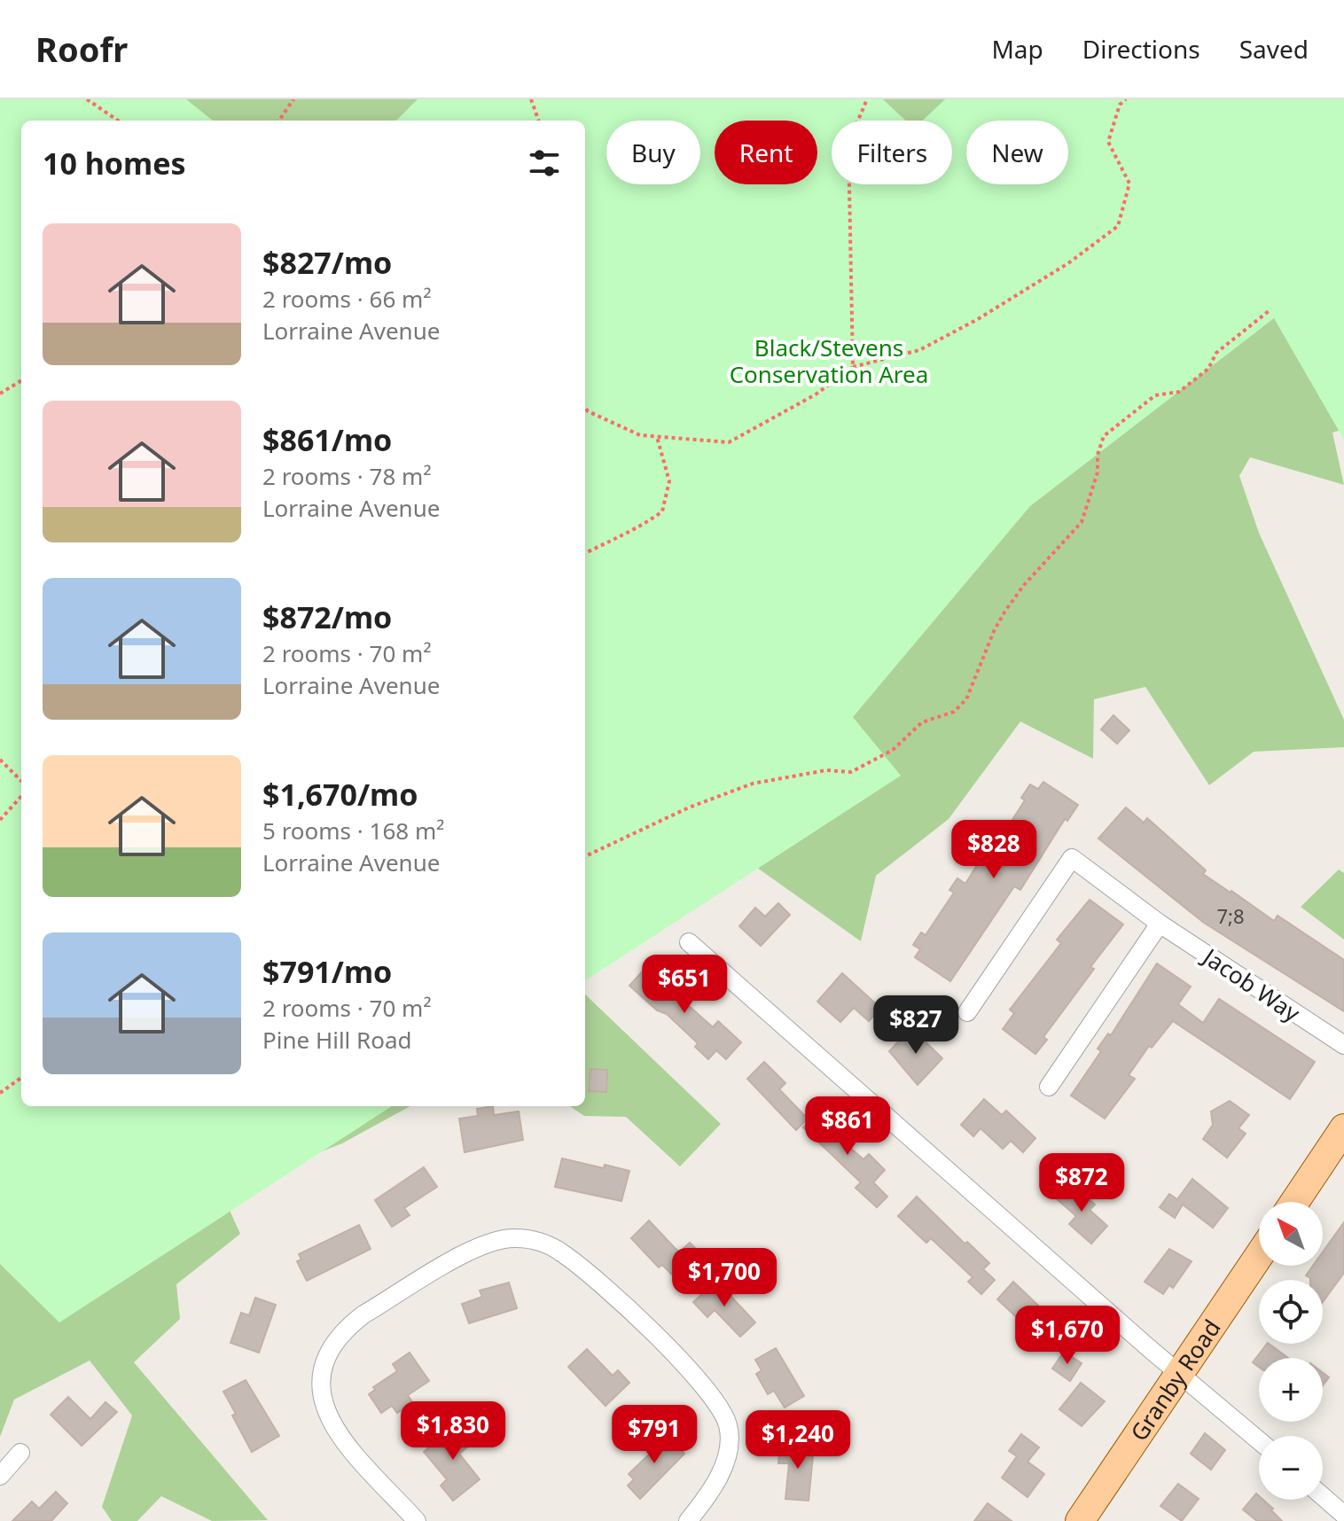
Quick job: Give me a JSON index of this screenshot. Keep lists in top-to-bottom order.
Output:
{
  "streets": {
    "main road": ["Granby Road"],
    "street": ["Jacob Way"]
  },
  "parks": ["Black/Stevens Conservation Area"],
  "house_numbers": ["7;8"],
  "north": "top left",
  "page": {
    "header": "Roofr",
    "nav": ["Map", "Directions", "Saved"],
    "chip": [
      "Buy",
      "Rent",
      "Filters",
      "New"
    ],
    "heading": "10 homes",
    "list": [
      {
        "name": "$827/mo",
        "note": "2 rooms · 66 m² · Lorraine Avenue"
      },
      {
        "name": "$861/mo",
        "note": "2 rooms · 78 m² · Lorraine Avenue"
      },
      {
        "name": "$872/mo",
        "note": "2 rooms · 70 m² · Lorraine Avenue"
      },
      {
        "name": "$1,670/mo",
        "note": "5 rooms · 168 m² · Lorraine Avenue"
      },
      {
        "name": "$791/mo",
        "note": "2 rooms · 70 m² · Pine Hill Road"
      }
    ],
    "price": [
      "$828",
      "$651",
      "$827",
      "$861",
      "$872",
      "$1,700",
      "$1,670",
      "$1,830",
      "$791",
      "$1,240"
    ],
    "map_buttons": ["+", "−"]
  }
}
